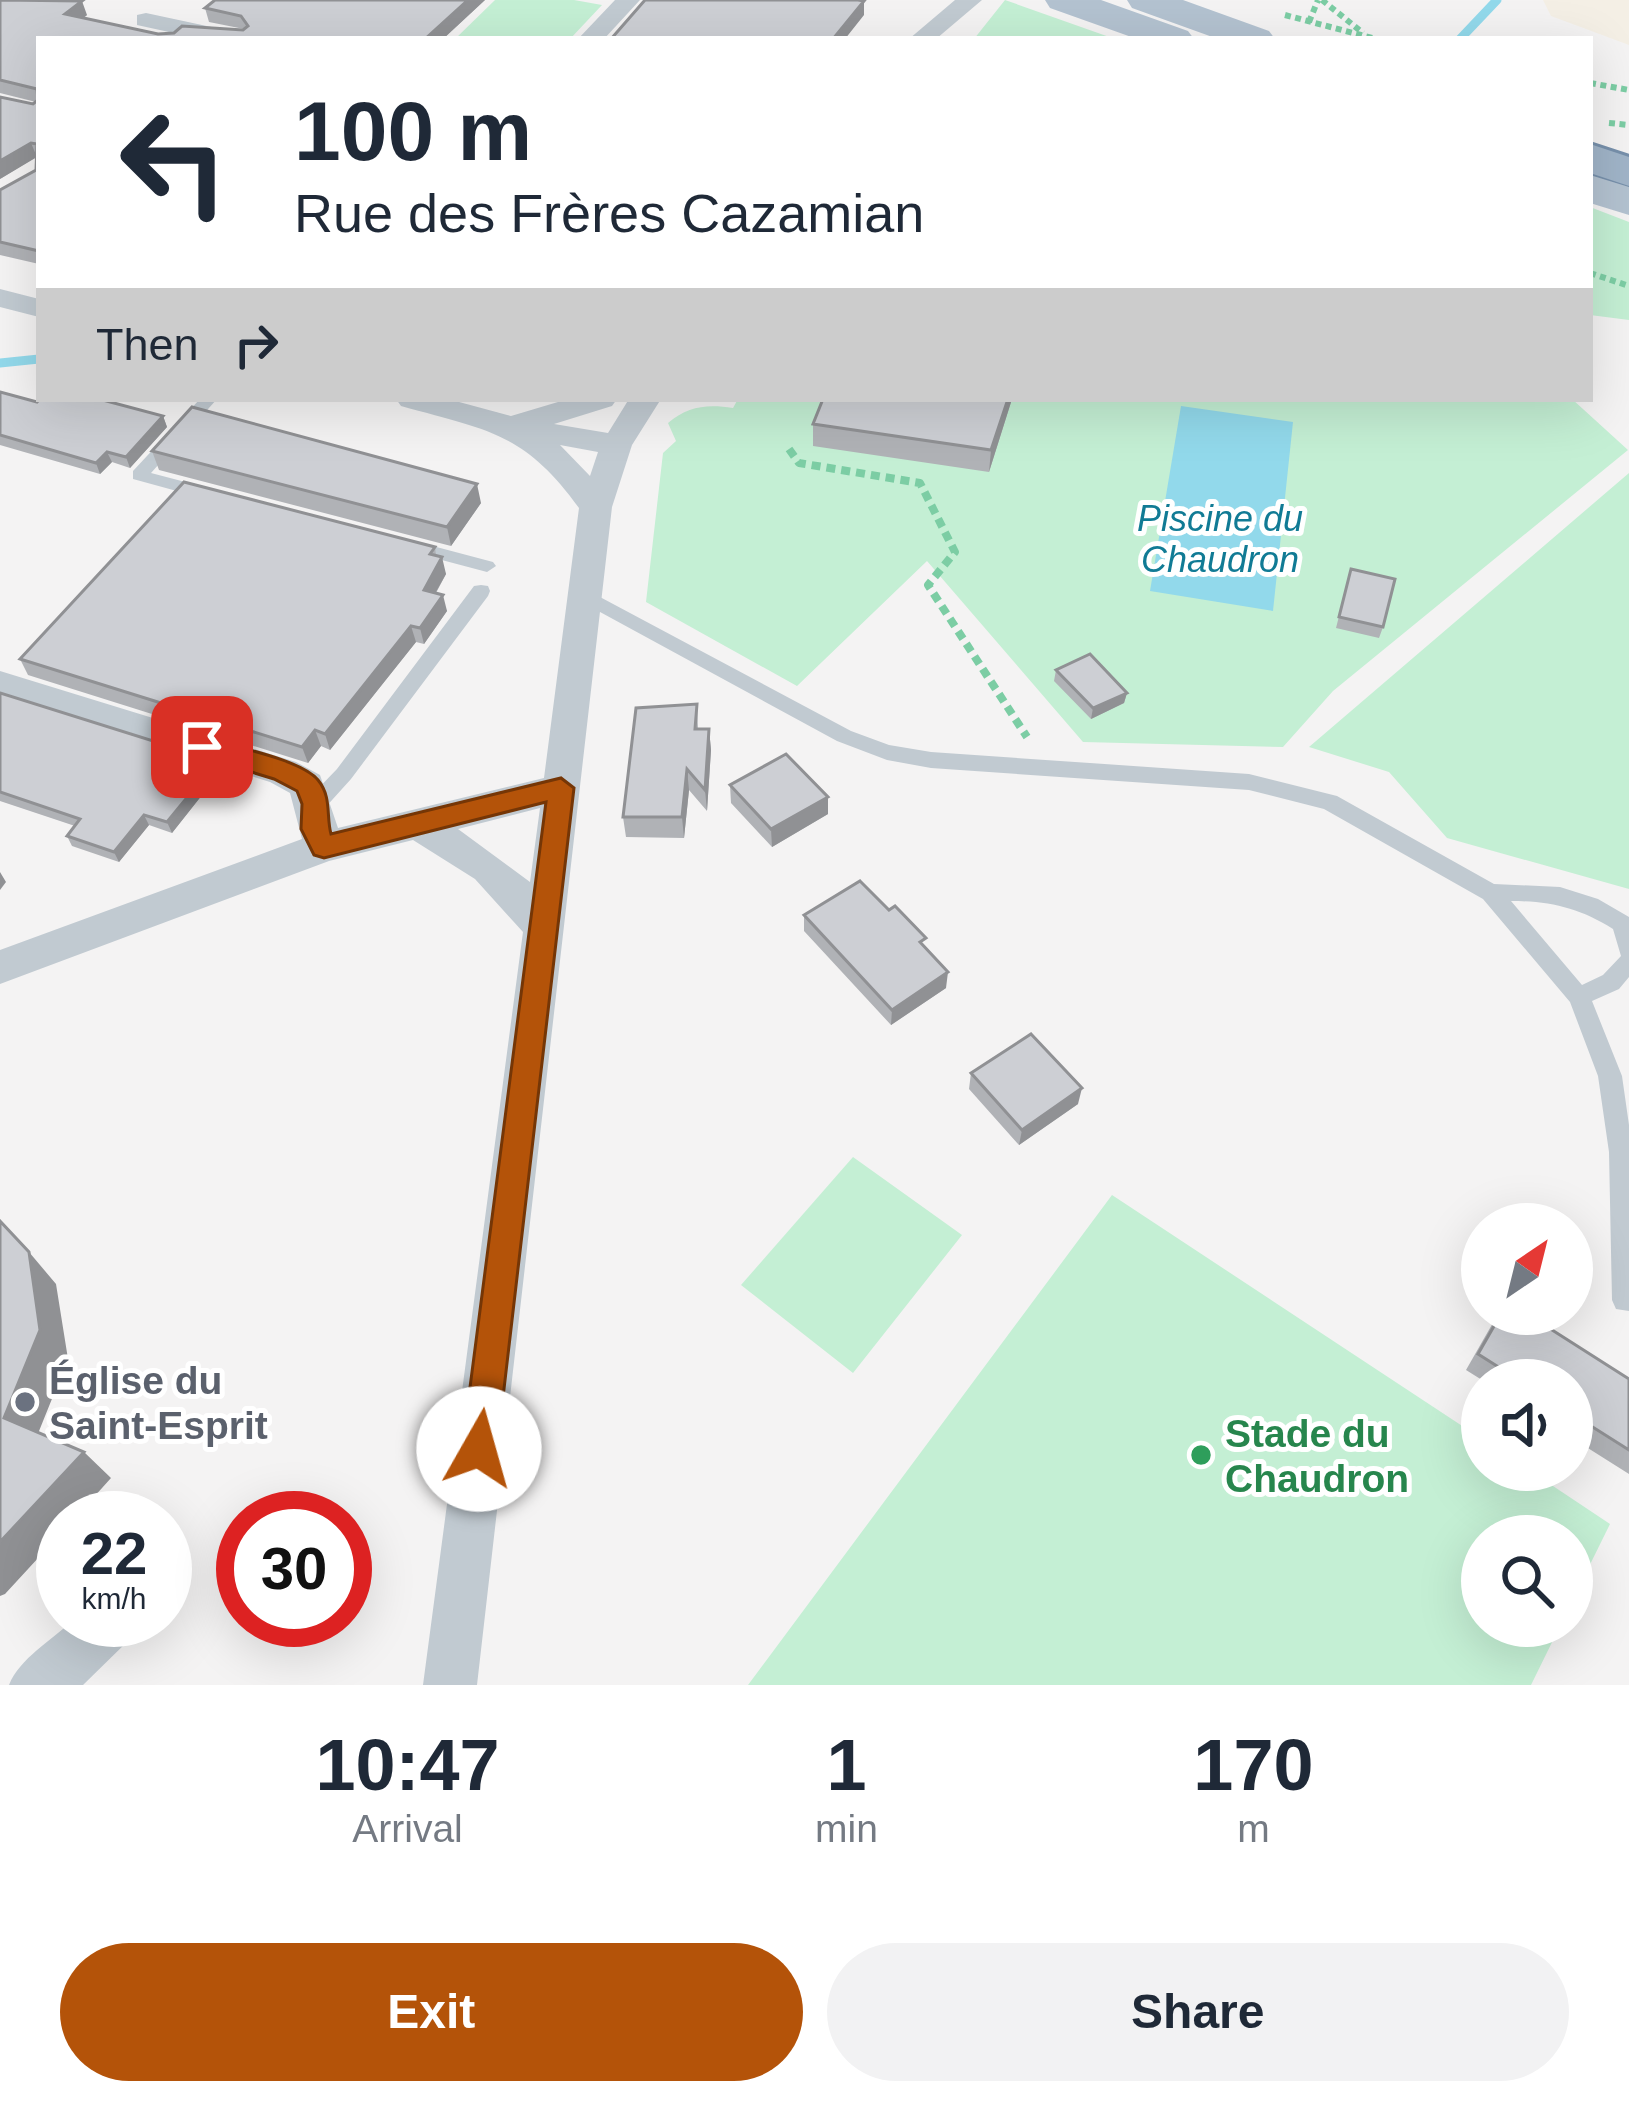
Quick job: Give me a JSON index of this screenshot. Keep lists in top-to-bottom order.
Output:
{
  "water": ["Piscine du Chaudron"],
  "places": ["Église du Saint-Esprit", "Stade du Chaudron"],
  "north": "top right",
  "page": {
    "turn": ["100 m", "Rue des Frères Cazamian"],
    "then": "Then",
    "speed": "22 km/h",
    "limit": "30",
    "eta": [
      "10:47",
      "Arrival",
      "1",
      "min",
      "170",
      "m"
    ],
    "buttons": ["Exit", "Share"]
  }
}
